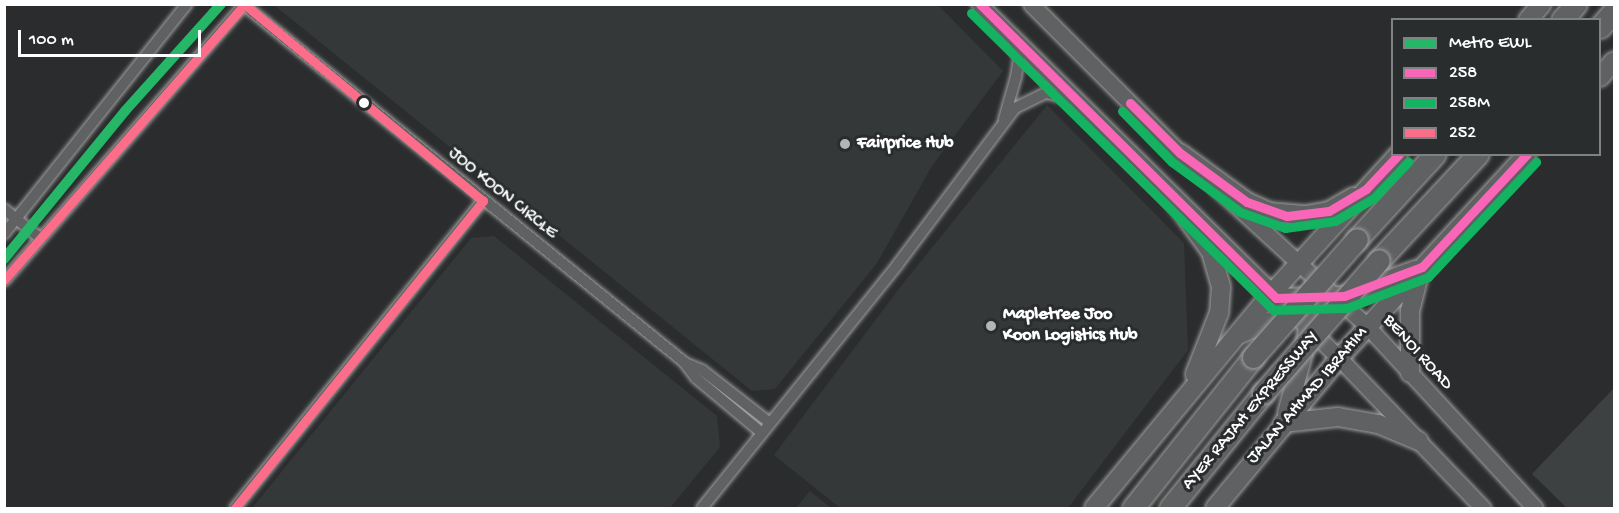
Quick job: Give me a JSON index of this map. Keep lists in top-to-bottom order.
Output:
{
  "streets": {
    "highway": ["AYER RAJAH EXPRESSWAY"],
    "main road": ["BENOI ROAD", "JALAN AHMAD IBRAHIM"],
    "street": ["JOO KOON CIRCLE"]
  },
  "crossings": [
    ["BENOI ROAD", "JALAN AHMAD IBRAHIM"]
  ],
  "places": ["Fairprice Hub", "Mapletree Joo Koon Logistics Hub"],
  "lines": [
    "metro line EWL",
    "transit line 258",
    "transit line 252",
    "transit line 258M"
  ],
  "legend": [
    "Metro EWL",
    "258",
    "258M",
    "252"
  ],
  "scale_bar": "100 m"
}
